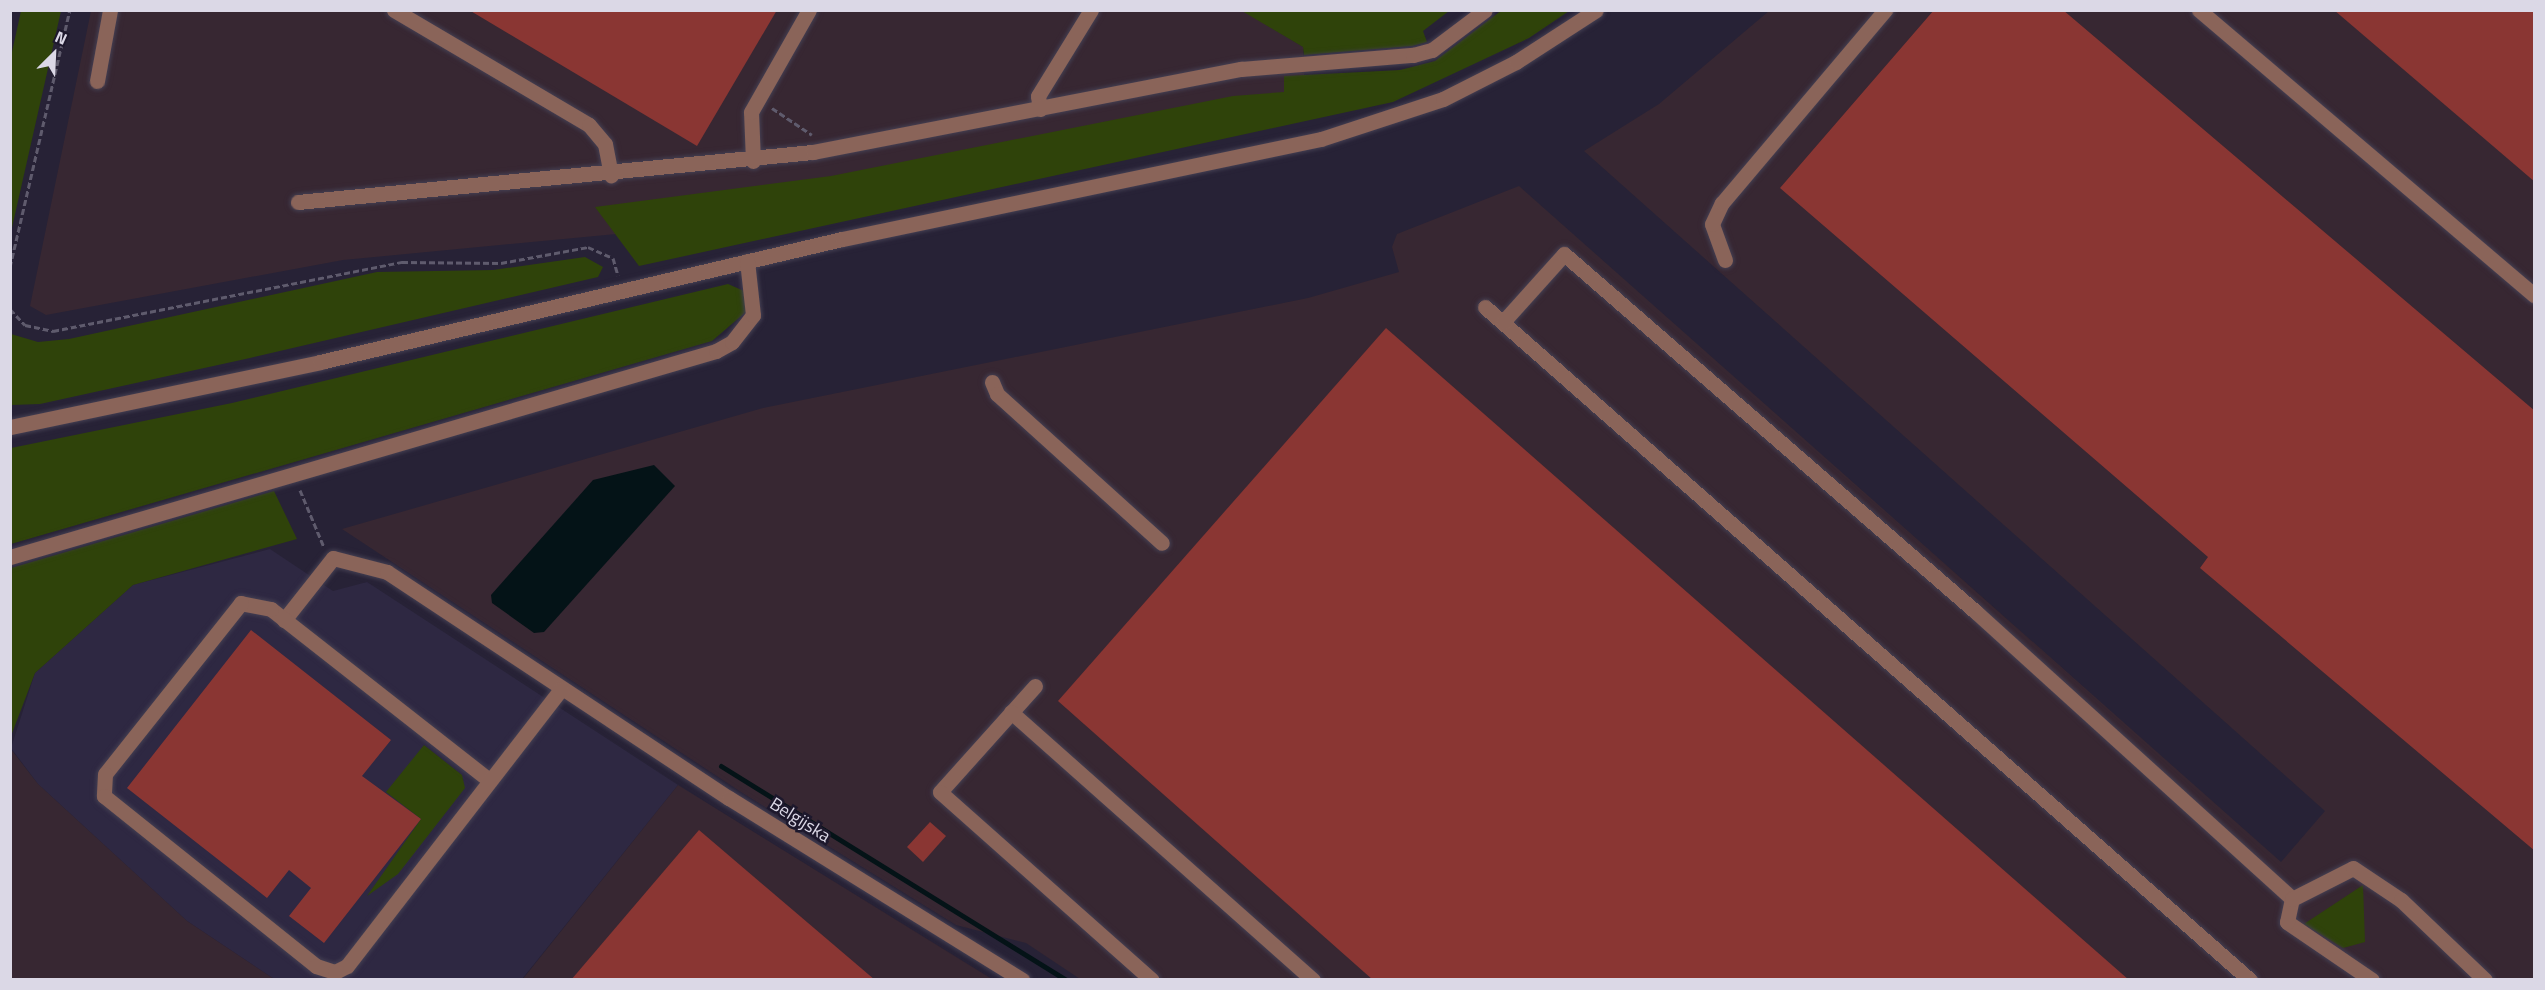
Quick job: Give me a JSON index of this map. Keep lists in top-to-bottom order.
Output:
{
  "streets": {
    "street": ["Belgijska"]
  },
  "north": "top right"
}
